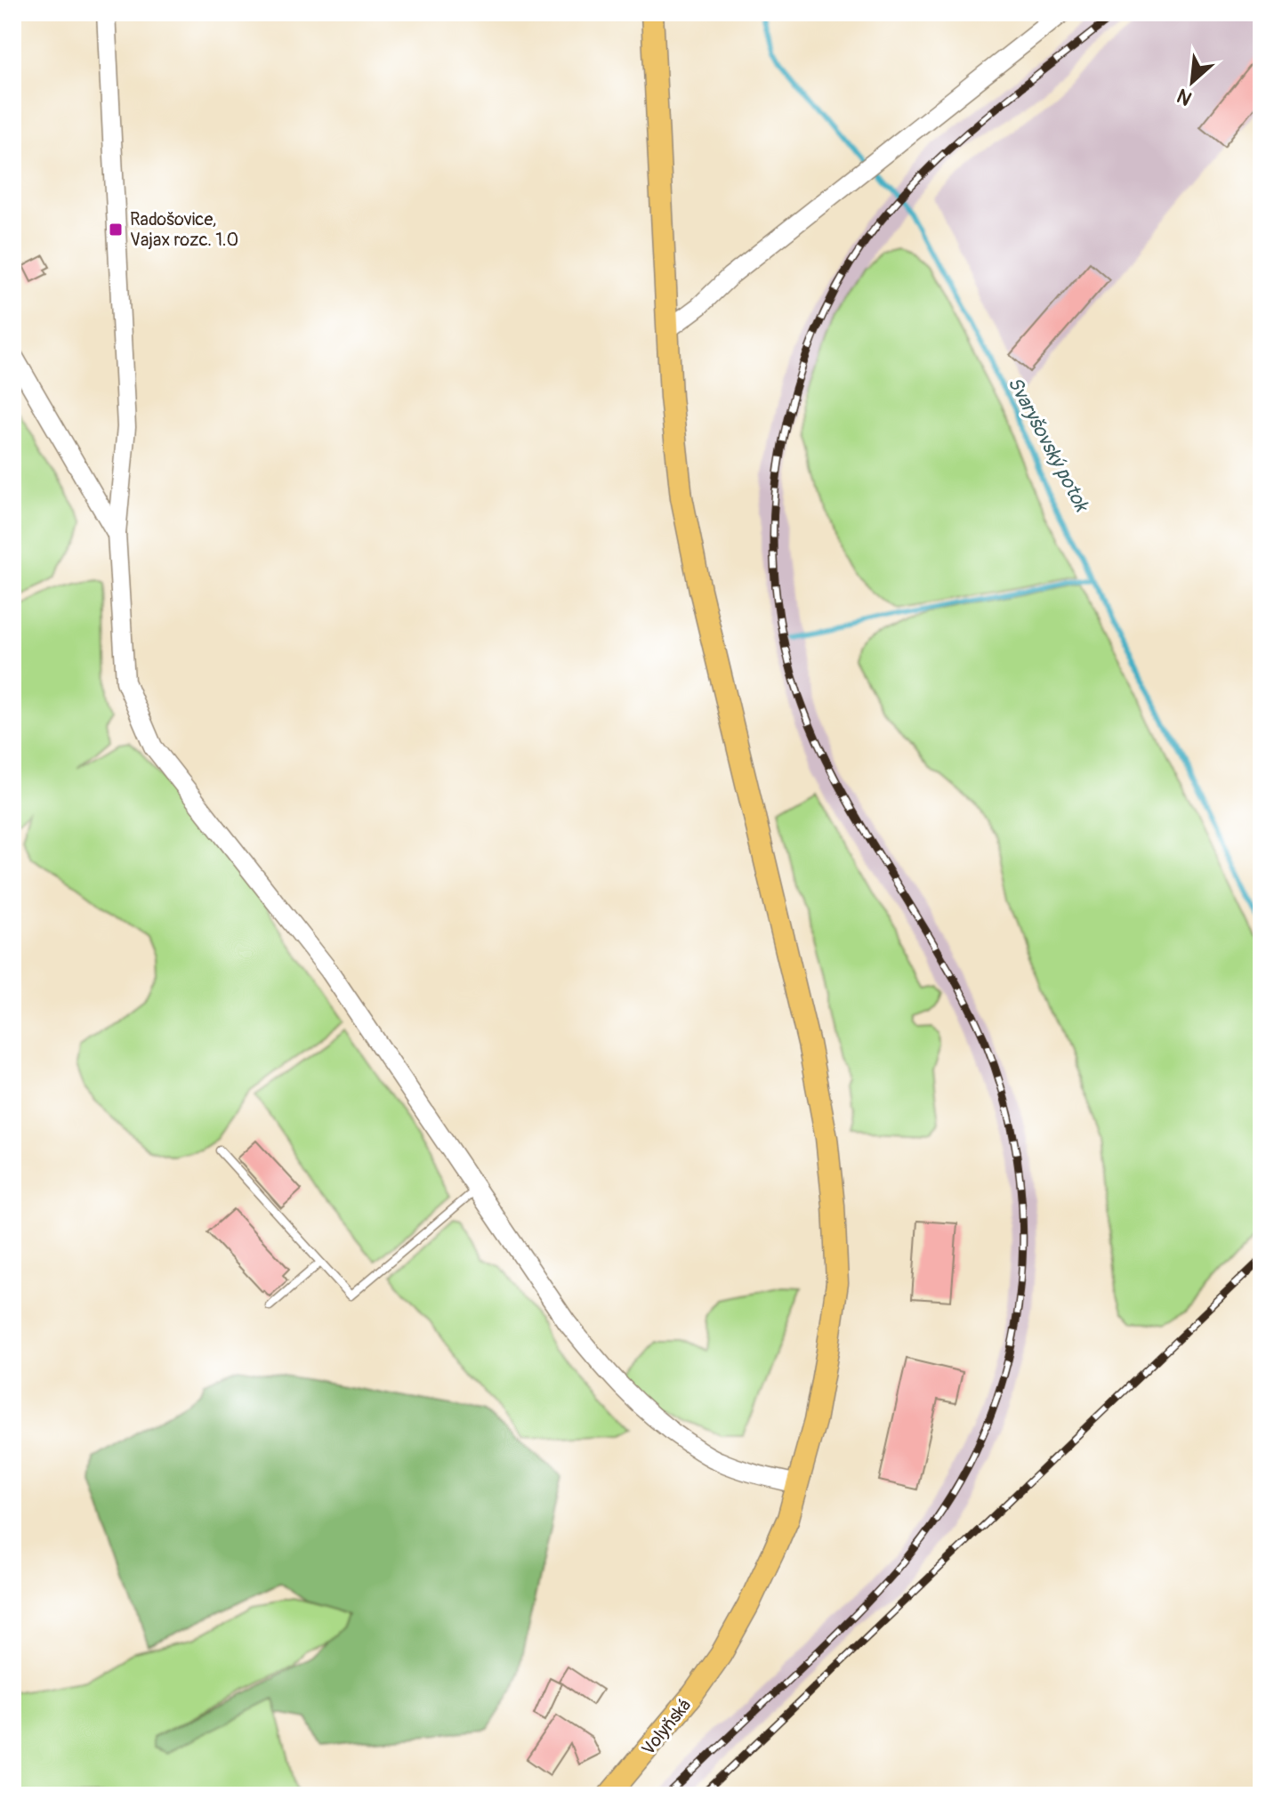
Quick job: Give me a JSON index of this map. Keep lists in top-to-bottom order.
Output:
{
  "streets": {
    "main road": ["Volyňská"]
  },
  "water": ["Svaryšovský potok"],
  "places": {
    "transit": ["Radošovice, Vajax rozc. 1.0"]
  },
  "north": "bottom left"
}
